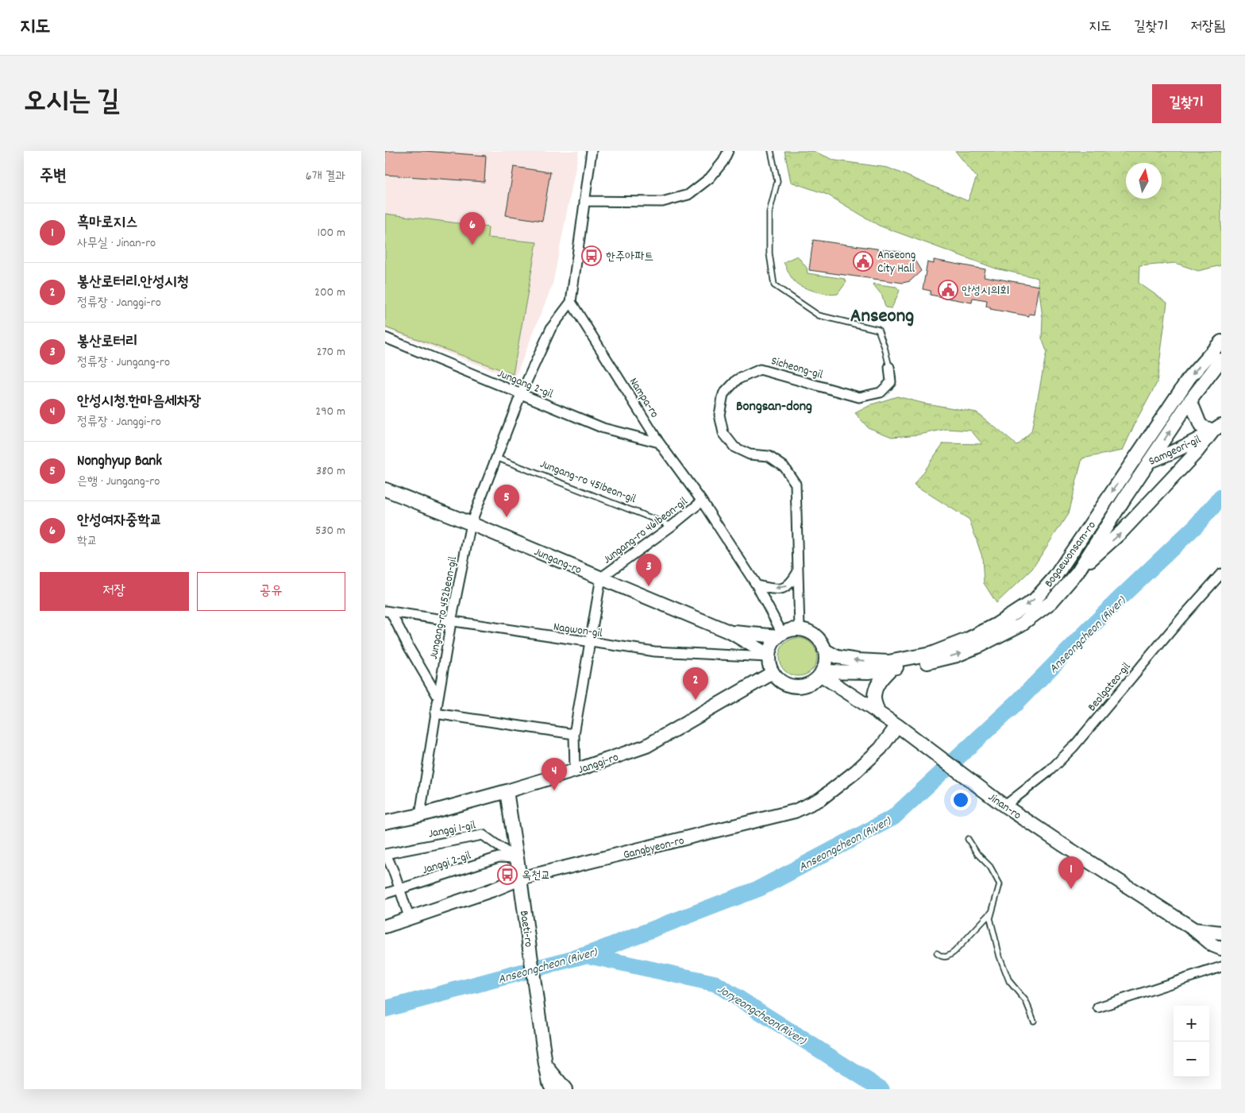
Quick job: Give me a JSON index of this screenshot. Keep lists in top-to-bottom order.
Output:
{
  "streets": {
    "main road": [
      "Samgeori-gil",
      "Bogaewonsam-ro",
      "Jungang-ro",
      "Janggi-ro",
      "Jinan-ro",
      "Gangbyeon-ro",
      "Baeti-ro"
    ],
    "street": [
      "Sicheong-gil",
      "Jungang 2-gil",
      "Nampa-ro",
      "Jungang-ro 461beon-gil",
      "Jungang-ro 452beon-gil",
      "Nagwon-gil",
      "Beolgateo-gil",
      "Janggi 1-gil",
      "Janggi 2-gil"
    ],
    "lane": ["Jungang-ro 451beon-gil"]
  },
  "crossings": [
    ["Sicheong-gil", "Nampa-ro"],
    ["Sicheong-gil", "Bogaewonsam-ro"],
    ["Sicheong-gil", "Jungang-ro"],
    ["Sicheong-gil", "Nagwon-gil"],
    ["Sicheong-gil", "Janggi-ro"],
    ["Sicheong-gil", "Jinan-ro"],
    ["Jungang 2-gil", "Nampa-ro"],
    ["Nampa-ro", "Jungang-ro 461beon-gil"],
    ["Nampa-ro", "Bogaewonsam-ro"],
    ["Nampa-ro", "Jungang-ro"],
    ["Nampa-ro", "Nagwon-gil"],
    ["Nampa-ro", "Janggi-ro"],
    ["Nampa-ro", "Jinan-ro"],
    ["Samgeori-gil", "Bogaewonsam-ro"],
    ["Jungang-ro 451beon-gil", "Jungang-ro 461beon-gil"],
    ["Jungang-ro 461beon-gil", "Jungang-ro"],
    ["Bogaewonsam-ro", "Jungang-ro"],
    ["Bogaewonsam-ro", "Nagwon-gil"],
    ["Bogaewonsam-ro", "Janggi-ro"],
    ["Bogaewonsam-ro", "Jinan-ro"],
    ["Jungang-ro", "Jungang-ro 452beon-gil"],
    ["Jungang-ro", "Nagwon-gil"],
    ["Jungang-ro", "Janggi-ro"],
    ["Jungang-ro", "Jinan-ro"],
    ["Jungang-ro 452beon-gil", "Nagwon-gil"],
    ["Jungang-ro 452beon-gil", "Janggi-ro"],
    ["Nagwon-gil", "Janggi-ro"],
    ["Nagwon-gil", "Jinan-ro"],
    ["Beolgateo-gil", "Jinan-ro"],
    ["Janggi-ro", "Jinan-ro"],
    ["Janggi-ro", "Baeti-ro"],
    ["Jinan-ro", "Gangbyeon-ro"],
    ["Janggi 1-gil", "Janggi 2-gil"],
    ["Janggi 1-gil", "Baeti-ro"],
    ["Gangbyeon-ro", "Baeti-ro"],
    ["Janggi 2-gil", "Baeti-ro"]
  ],
  "districts": ["Anseong", "Bongsan-dong"],
  "water": ["Anseongcheon (River)", "Joryeongcheon(River)"],
  "places": {
    "bus stop": ["한주아파트", "옥천교"],
    "public building": ["Anseong City Hall", "안성시의회"]
  },
  "north": "top",
  "page": {
    "header": "지도",
    "nav": ["지도", "길찾기", "저장됨"],
    "title": "오시는 길",
    "buttons": [
      "길찾기",
      ["저장", "공유"]
    ],
    "heading": ["주변", "6개 결과"],
    "list": [
      {
        "mark": "1",
        "name": "흑마로지스",
        "note": "사무실 · Jinan-ro",
        "value": "100 m"
      },
      {
        "mark": "2",
        "name": "봉산로터리.안성시청",
        "note": "정류장 · Janggi-ro",
        "value": "200 m"
      },
      {
        "mark": "3",
        "name": "봉산로터리",
        "note": "정류장 · Jungang-ro",
        "value": "270 m"
      },
      {
        "mark": "4",
        "name": "안성시청.한마음세차장",
        "note": "정류장 · Janggi-ro",
        "value": "290 m"
      },
      {
        "mark": "5",
        "name": "Nonghyup Bank",
        "note": "은행 · Jungang-ro",
        "value": "380 m"
      },
      {
        "mark": "6",
        "name": "안성여자중학교",
        "note": "학교",
        "value": "530 m"
      }
    ],
    "pins": [
      "6",
      "5",
      "3",
      "2",
      "4",
      "1"
    ],
    "map_buttons": ["+", "−"]
  }
}
